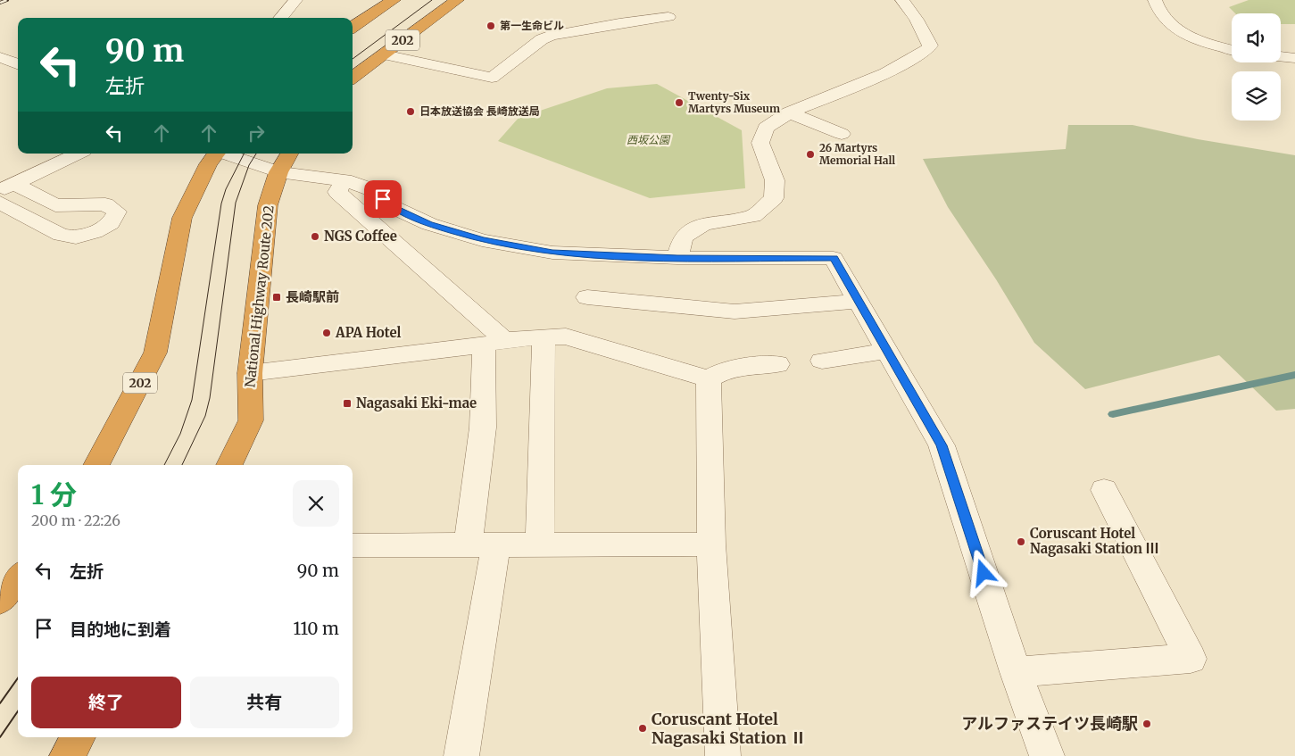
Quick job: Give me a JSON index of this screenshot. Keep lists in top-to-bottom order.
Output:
{
  "streets": {
    "highway": ["202", "National Highway Route 202"]
  },
  "parks": ["西坂公園"],
  "places": {
    "other": [
      "第一生命ビル",
      "Twenty-Six Martyrs Museum",
      "日本放送協会 長崎放送局",
      "26 Martyrs Memorial Hall",
      "NGS Coffee",
      "APA Hotel",
      "Coruscant Hotel Nagasaki Station Ⅲ",
      "アルファステイツ長崎駅",
      "Coruscant Hotel Nagasaki Station Ⅱ"
    ],
    "transit": ["長崎駅前", "Nagasaki Eki-mae"]
  },
  "page": {
    "turn": ["90 m", "左折"],
    "heading": ["1 分", "200 m · 22:26"],
    "list": [
      {
        "name": "左折",
        "value": "90 m"
      },
      {
        "name": "目的地に到着",
        "value": "110 m"
      }
    ],
    "buttons": ["終了", "共有"]
  }
}
